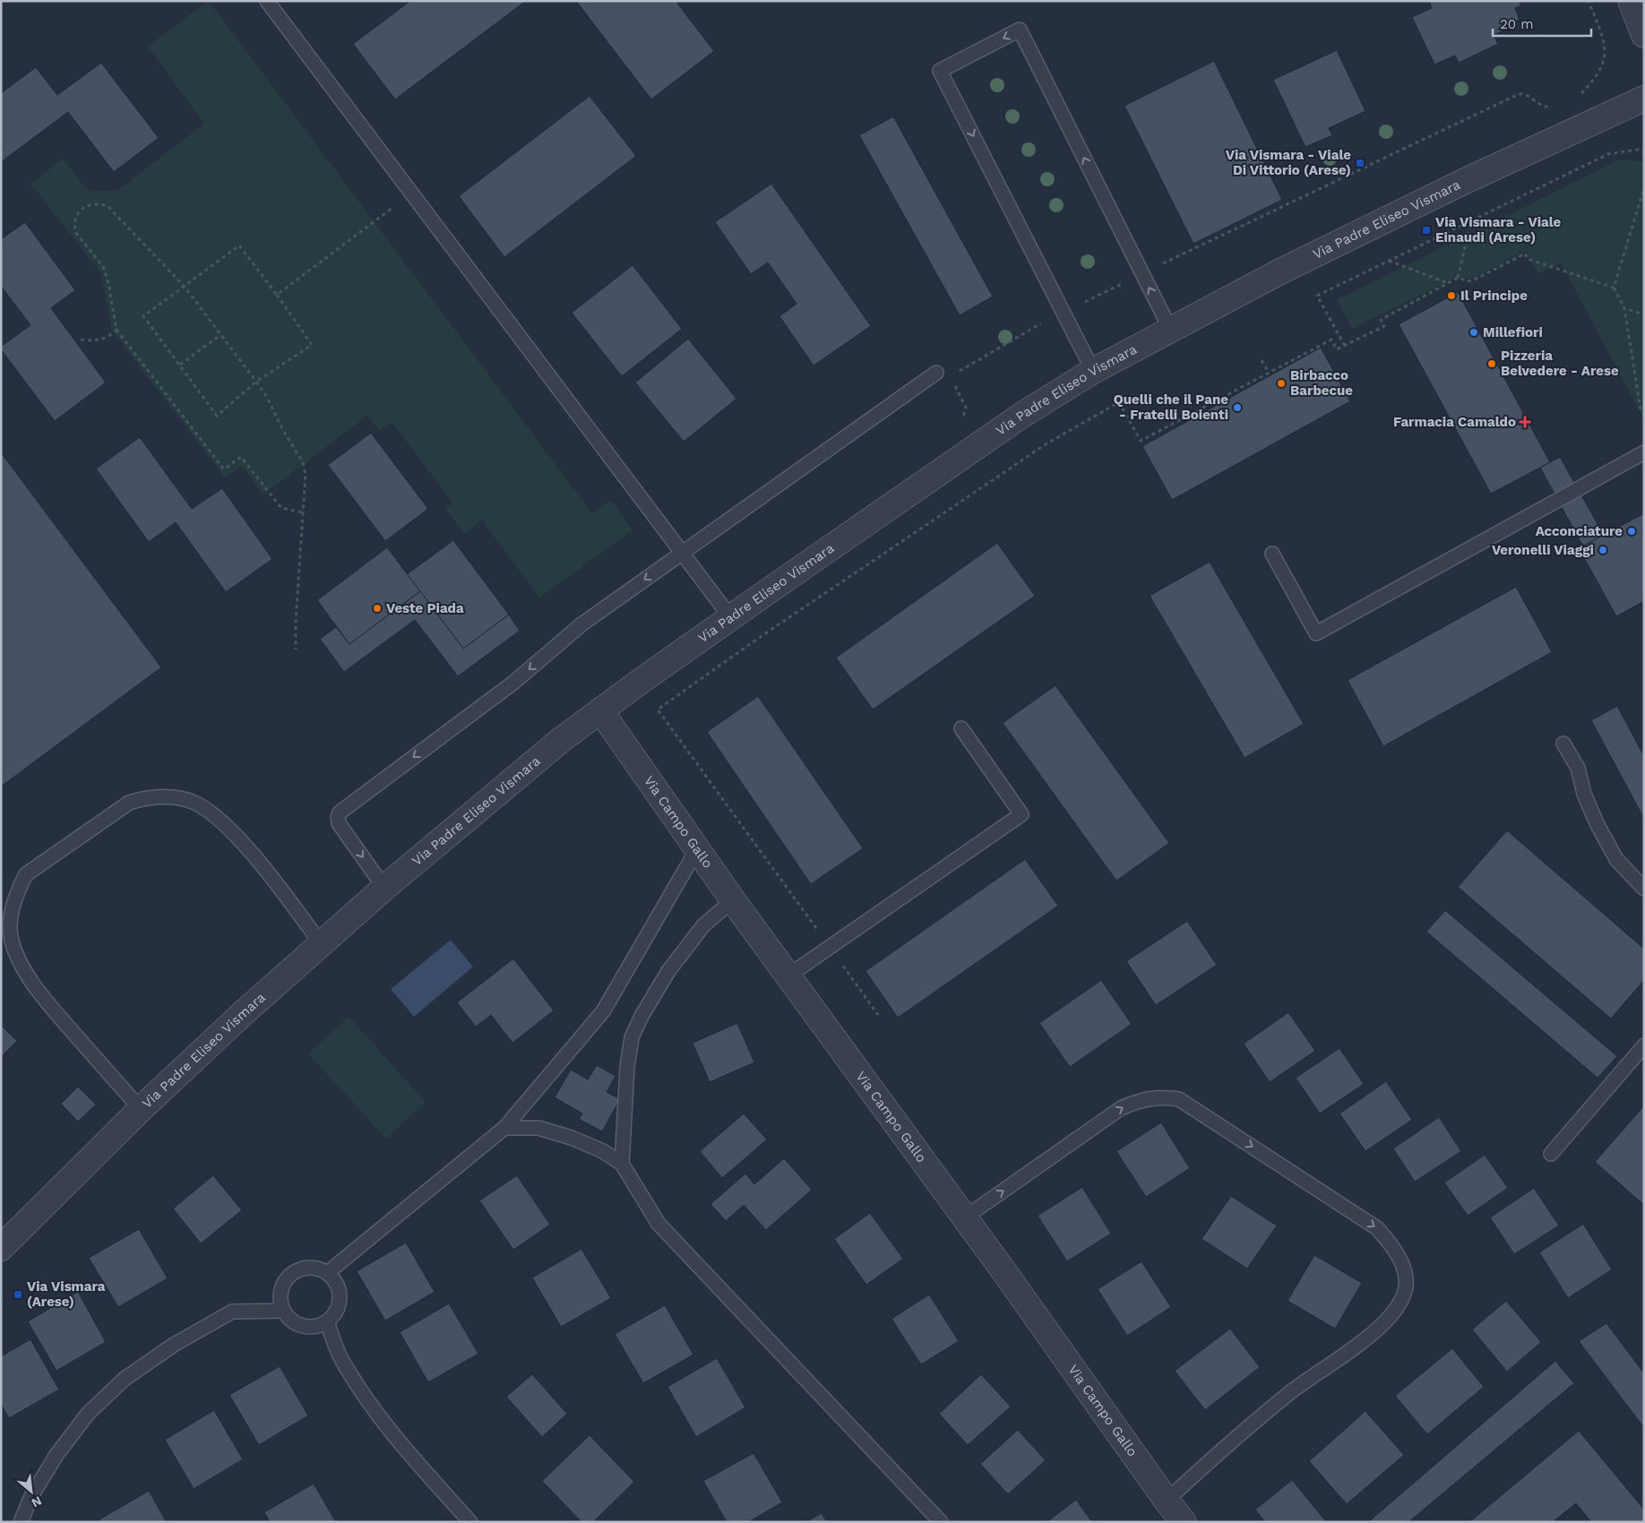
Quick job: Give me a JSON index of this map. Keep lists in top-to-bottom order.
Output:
{
  "streets": {
    "street": ["Via Padre Eliseo Vismara", "Via Campo Gallo"]
  },
  "crossings": [
    ["Via Padre Eliseo Vismara", "Via Campo Gallo"]
  ],
  "places": {
    "transit": ["Via Vismara - Viale Di Vittorio (Arese)", "Via Vismara - Viale Einaudi (Arese)", "Via Vismara (Arese)"],
    "other": [
      "Il Principe",
      "Millefiori",
      "Pizzeria Belvedere - Arese",
      "Birbacco Barbecue",
      "Quelli che il Pane - Fratelli Boienti",
      "Acconciature",
      "Veronelli Viaggi",
      "Veste Piada"
    ],
    "health": ["Farmacia Camaldo"]
  },
  "scale_bar": "20 m",
  "north": "bottom right"
}
